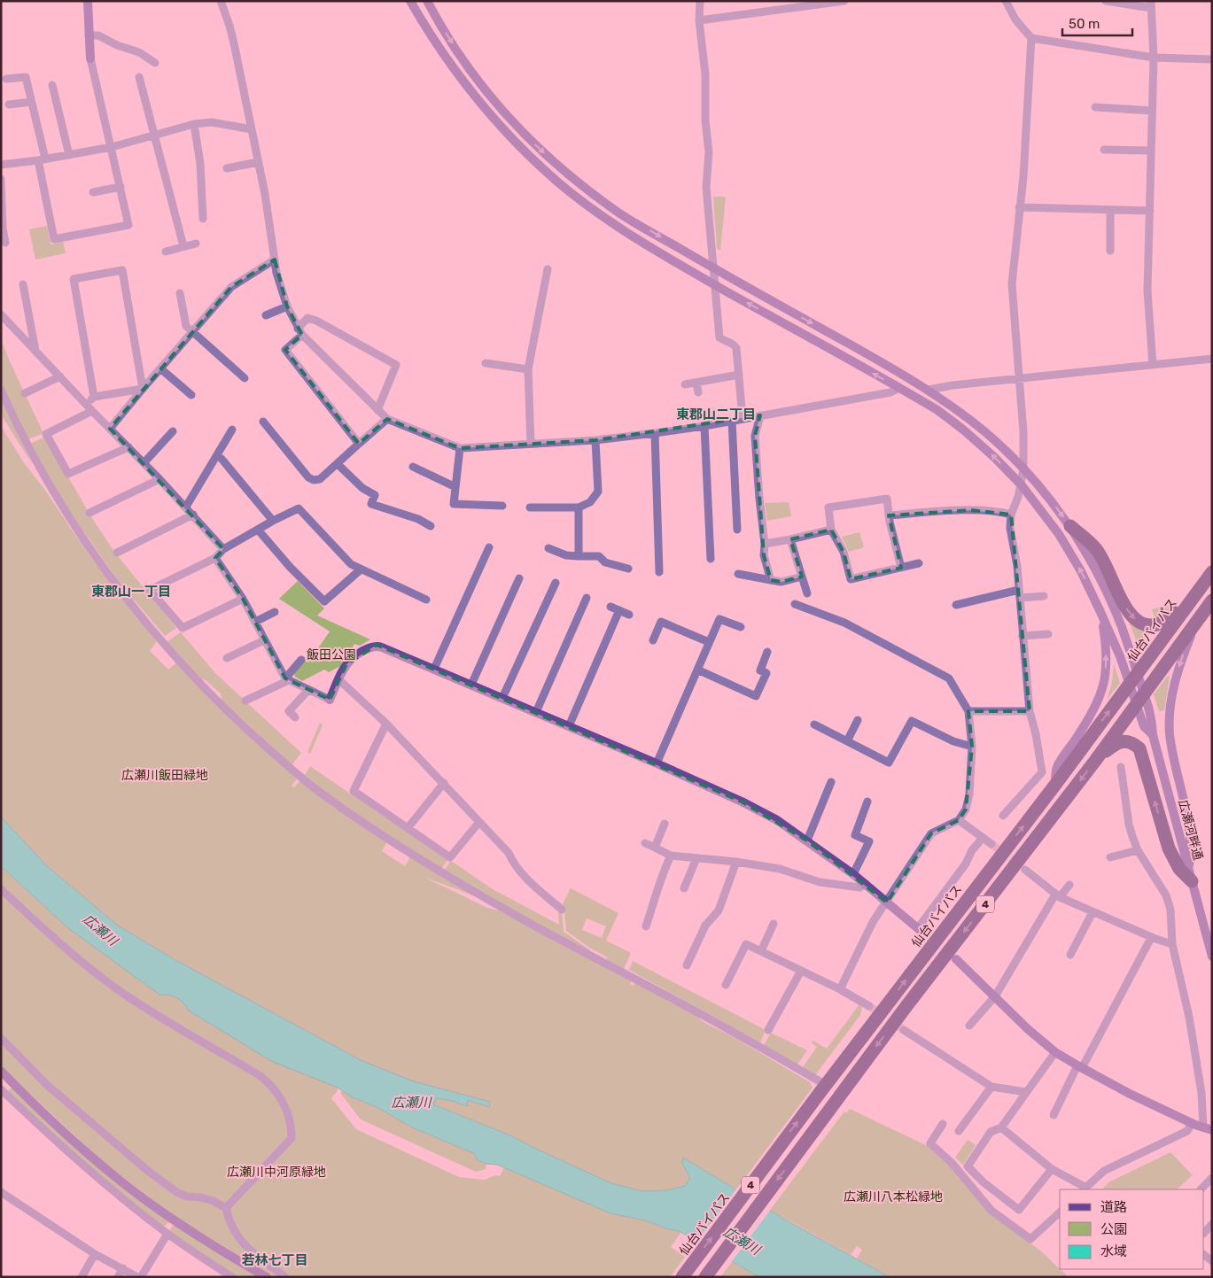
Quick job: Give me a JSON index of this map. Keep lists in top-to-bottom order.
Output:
{
  "streets": {
    "highway": ["仙台バイパス", "4"],
    "street": ["広瀬河畔通"]
  },
  "crossings": [
    ["仙台バイパス", "広瀬河畔通"],
    ["広瀬河畔通", "4"]
  ],
  "districts": ["東郡山二丁目", "東郡山一丁目", "若林七丁目"],
  "water": ["広瀬川"],
  "parks": [
    "飯田公園",
    "広瀬川飯田緑地",
    "広瀬川中河原緑地",
    "広瀬川八本松緑地"
  ],
  "legend": ["道路", "公園", "水域"],
  "scale_bar": "50 m"
}
